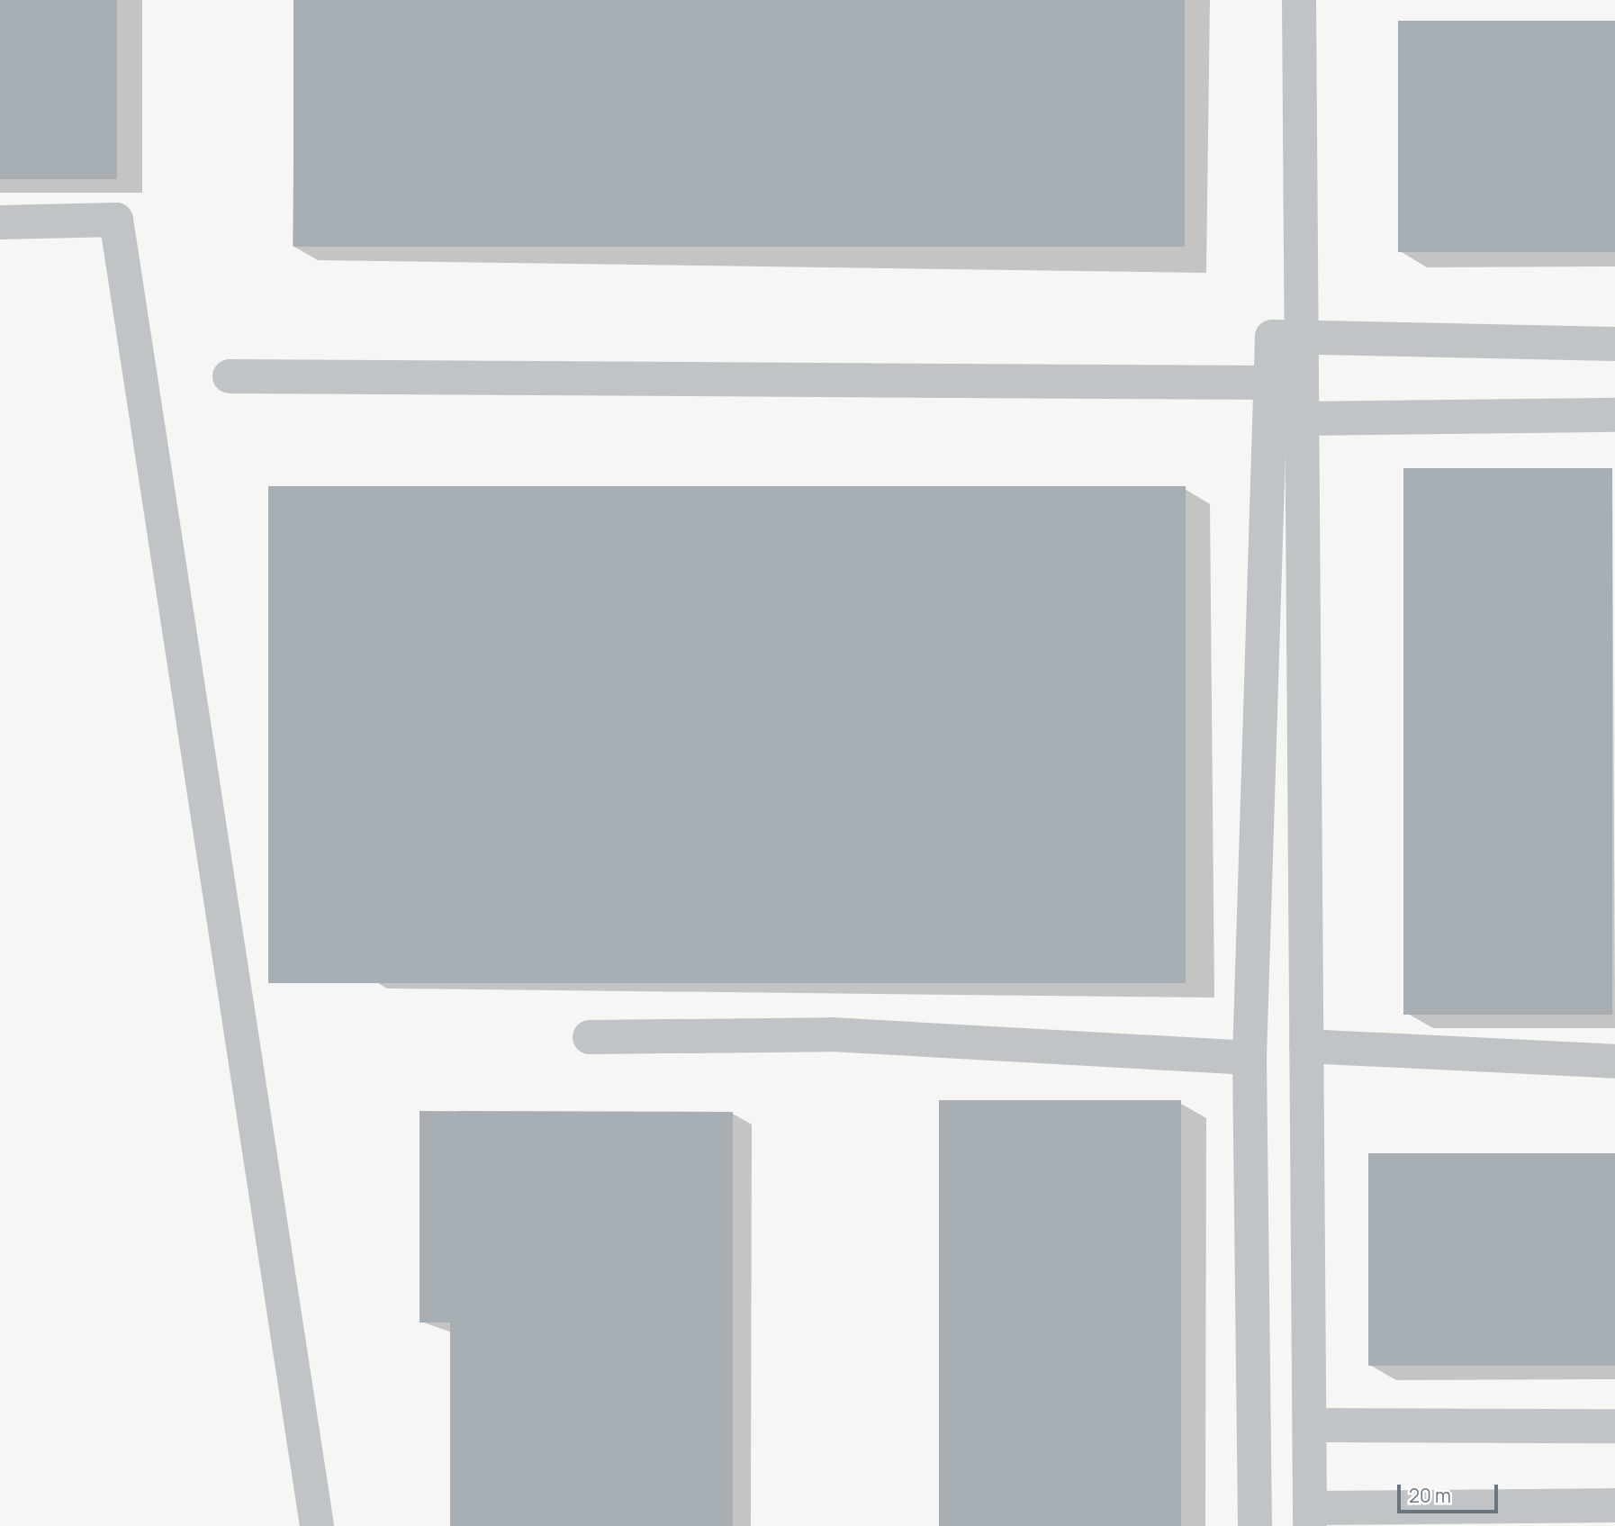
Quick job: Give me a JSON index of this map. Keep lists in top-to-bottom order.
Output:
{
  "scale_bar": "20 m"
}
